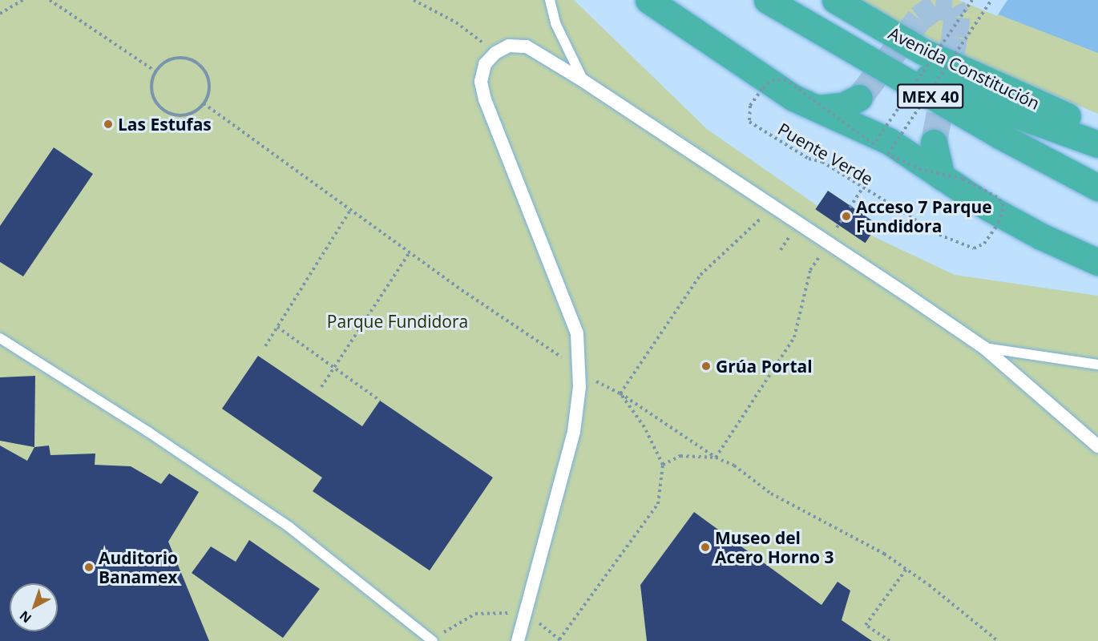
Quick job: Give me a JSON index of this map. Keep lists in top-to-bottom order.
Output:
{
  "streets": {
    "highway": ["Avenida Constitución", "MEX 40"],
    "path": ["Puente Verde"]
  },
  "parks": ["Parque Fundidora"],
  "places": [
    "Las Estufas",
    "Acceso 7 Parque Fundidora",
    "Grúa Portal",
    "Museo del Acero Horno 3",
    "Auditorio Banamex"
  ],
  "north": "bottom left"
}
